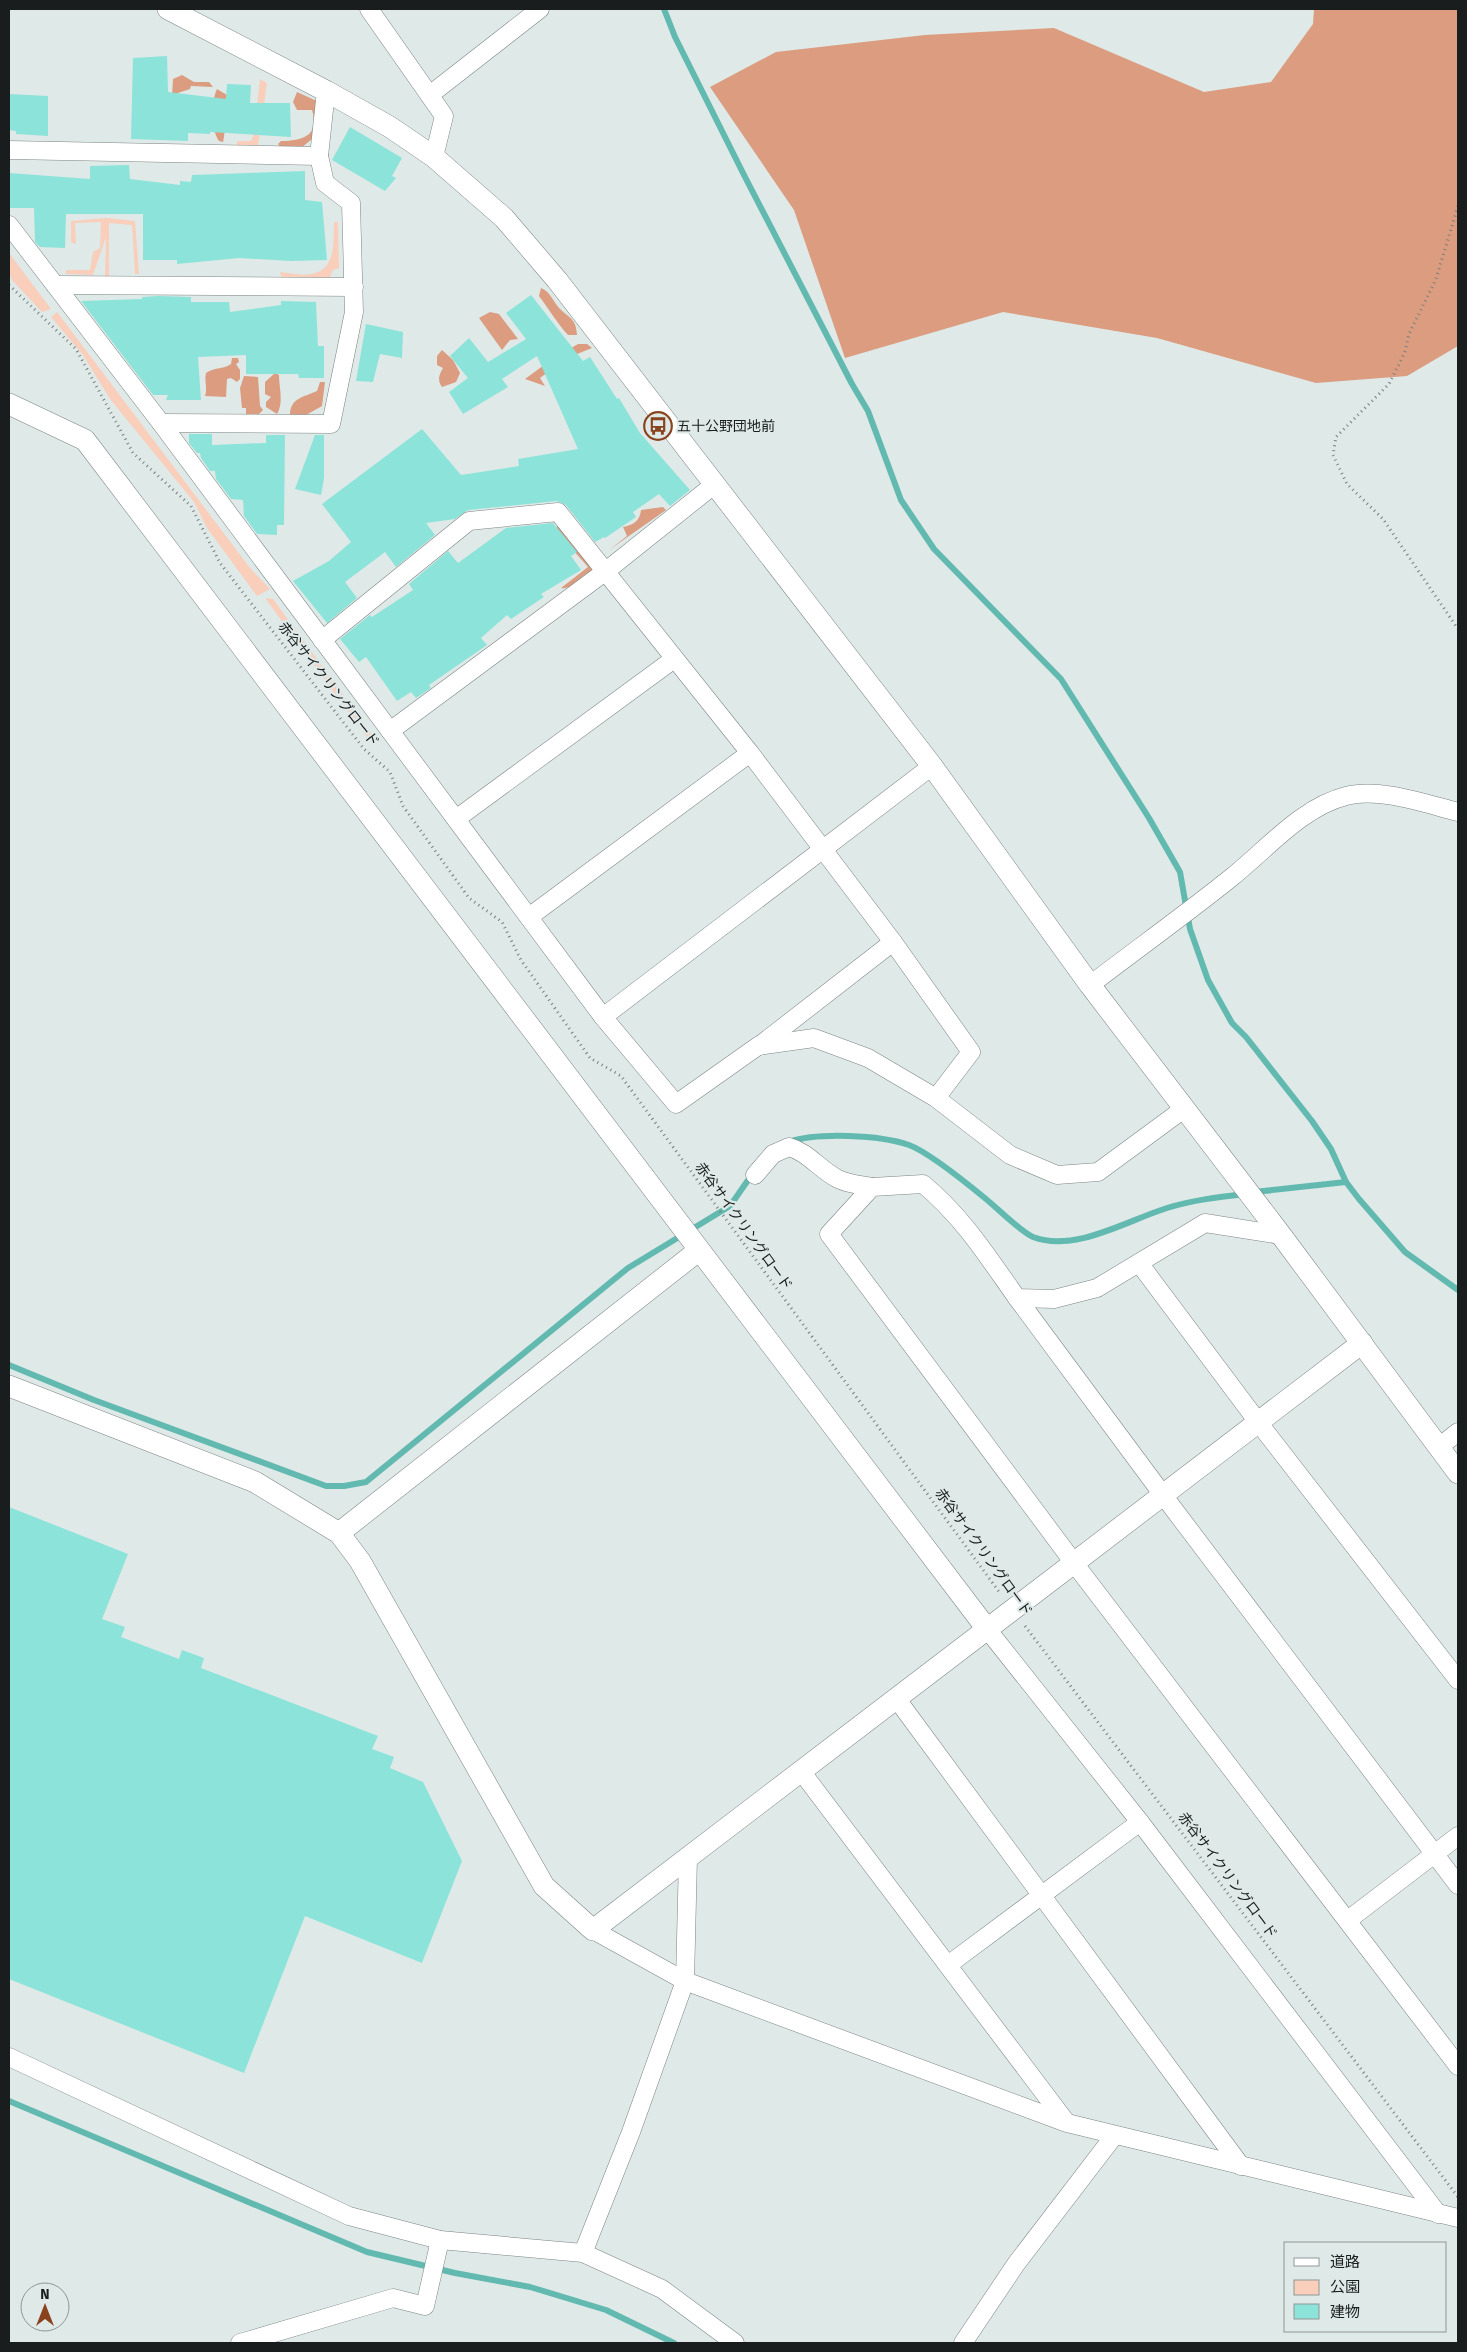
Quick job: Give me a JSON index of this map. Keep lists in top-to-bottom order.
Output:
{
  "streets": {
    "path": ["赤谷サイクリングロード"]
  },
  "places": {
    "bus stop": ["五十公野団地前"]
  },
  "legend": ["道路", "公園", "建物"],
  "north": "top"
}
